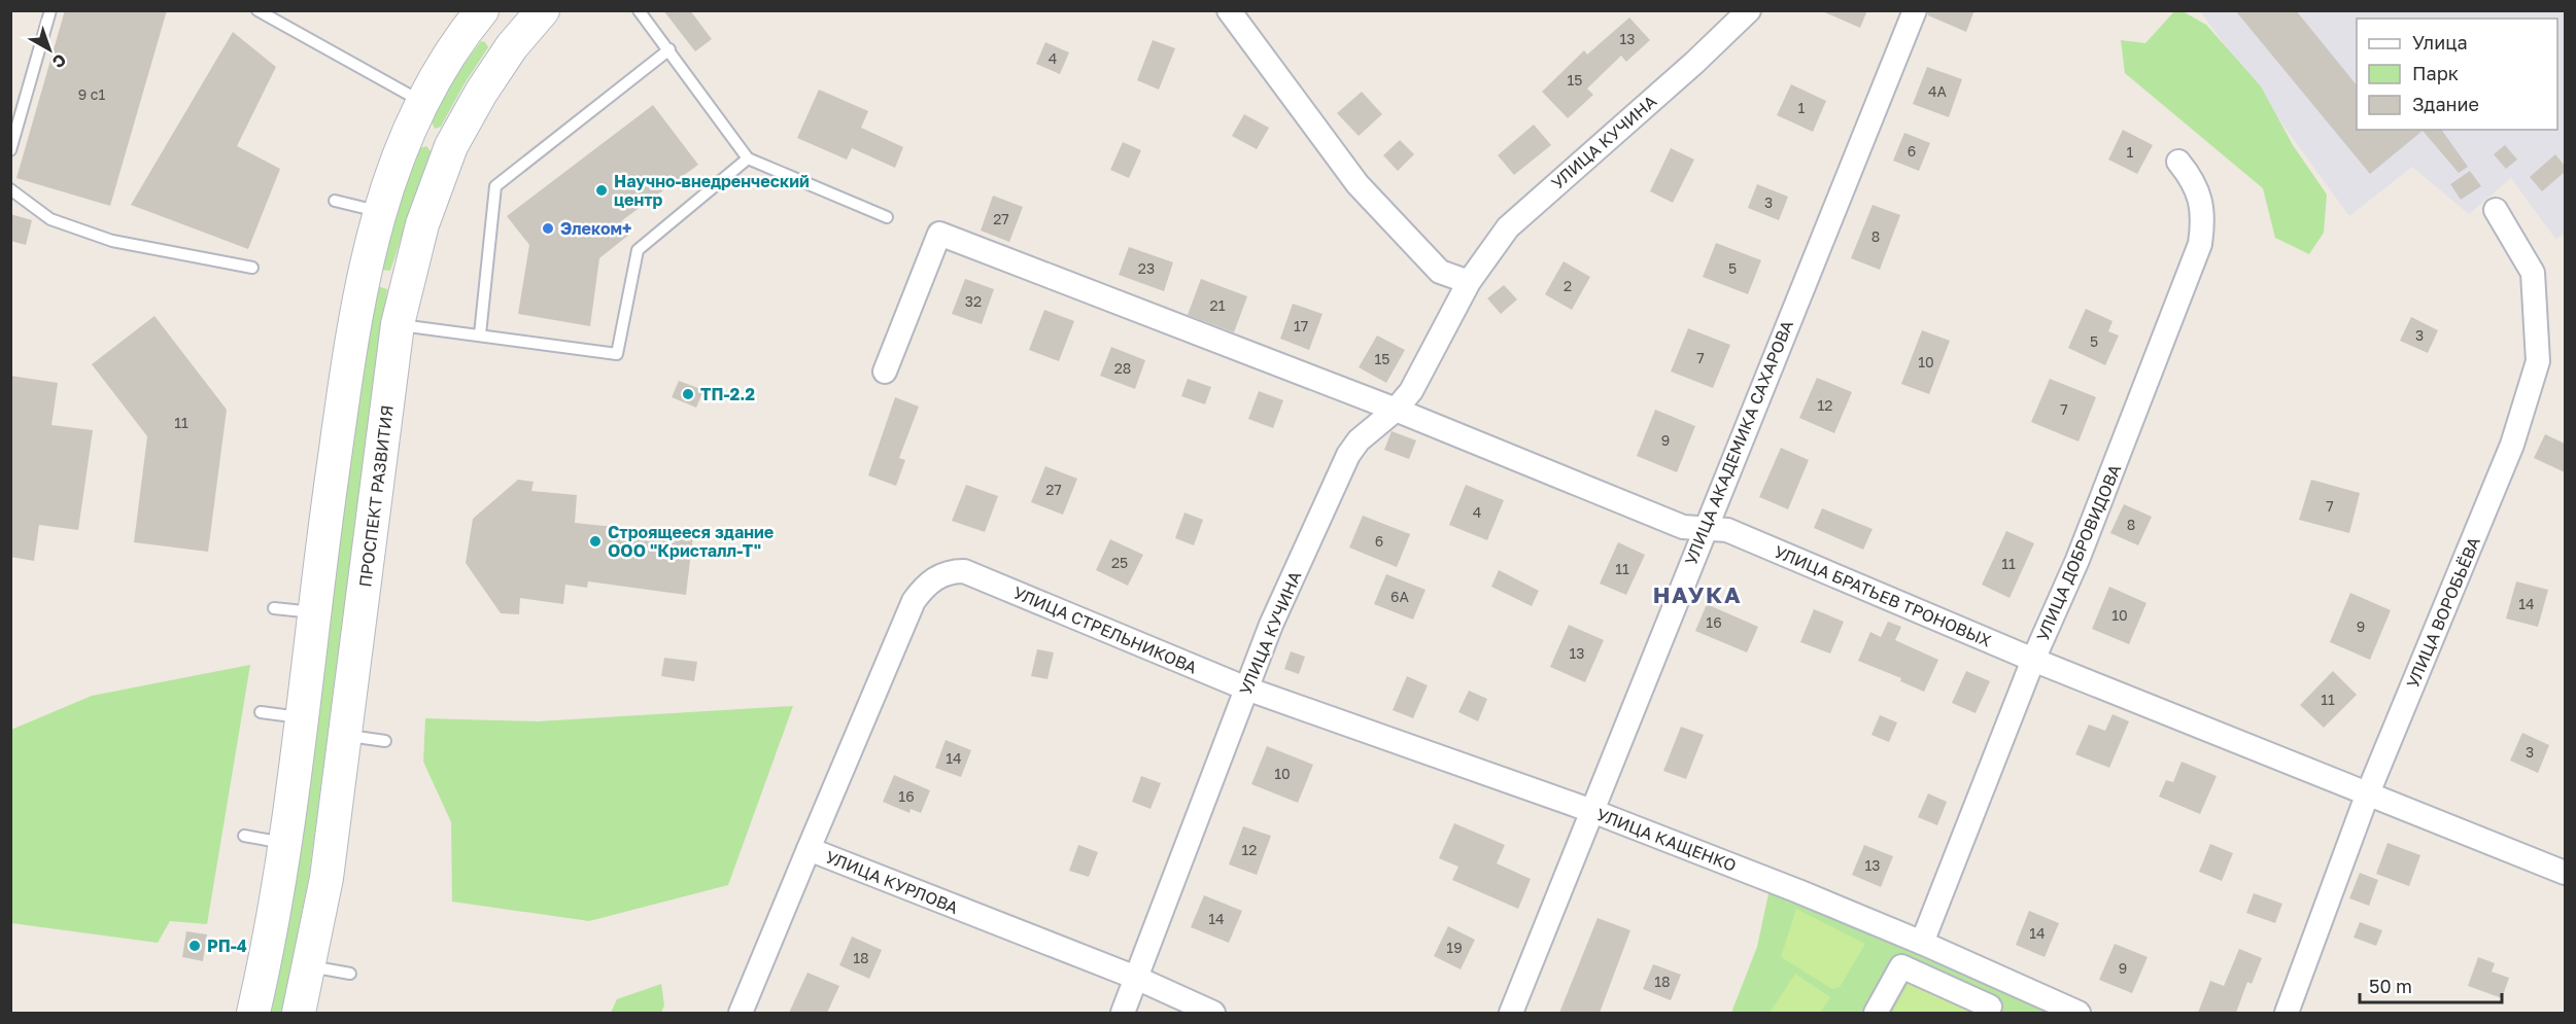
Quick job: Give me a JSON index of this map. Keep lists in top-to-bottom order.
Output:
{
  "streets": {
    "street": [
      "УЛИЦА КУЧИНА",
      "УЛИЦА АКАДЕМИКА САХАРОВА",
      "ПРОСПЕКТ РАЗВИТИЯ",
      "УЛИЦА ДОБРОВИДОВА",
      "УЛИЦА БРАТЬЕВ ТРОНОВЫХ",
      "УЛИЦА ВОРОБЬЁВА",
      "УЛИЦА СТРЕЛЬНИКОВА",
      "УЛИЦА КАЩЕНКО",
      "УЛИЦА КУРЛОВА"
    ]
  },
  "crossings": [
    ["УЛИЦА КУЧИНА", "УЛИЦА БРАТЬЕВ ТРОНОВЫХ"],
    ["УЛИЦА КУЧИНА", "УЛИЦА СТРЕЛЬНИКОВА"],
    ["УЛИЦА КУЧИНА", "УЛИЦА КАЩЕНКО"],
    ["УЛИЦА КУЧИНА", "УЛИЦА КУРЛОВА"],
    ["УЛИЦА АКАДЕМИКА САХАРОВА", "УЛИЦА БРАТЬЕВ ТРОНОВЫХ"],
    ["УЛИЦА АКАДЕМИКА САХАРОВА", "УЛИЦА КАЩЕНКО"],
    ["УЛИЦА ДОБРОВИДОВА", "УЛИЦА БРАТЬЕВ ТРОНОВЫХ"],
    ["УЛИЦА ДОБРОВИДОВА", "УЛИЦА КАЩЕНКО"],
    ["УЛИЦА БРАТЬЕВ ТРОНОВЫХ", "УЛИЦА ВОРОБЬЁВА"],
    ["УЛИЦА СТРЕЛЬНИКОВА", "УЛИЦА КАЩЕНКО"],
    ["УЛИЦА СТРЕЛЬНИКОВА", "УЛИЦА КУРЛОВА"]
  ],
  "districts": ["НАУКА"],
  "places": [
    "Научно-внедренческий центр",
    "Элеком+",
    "ТП-2.2",
    "Строящееся здание ООО \"Кристалл-Т\"",
    "РП-4"
  ],
  "house_numbers": [
    "13",
    "4",
    "15",
    "4А",
    "9 с1",
    "1",
    "6",
    "1",
    "3",
    "27",
    "8",
    "23",
    "5",
    "2",
    "32",
    "21",
    "17",
    "3",
    "5",
    "7",
    "15",
    "10",
    "28",
    "12",
    "7",
    "11",
    "9",
    "27",
    "7",
    "4",
    "8",
    "6",
    "25",
    "11",
    "11",
    "6А",
    "14",
    "10",
    "16",
    "9",
    "13",
    "11",
    "3",
    "14",
    "10",
    "16",
    "12",
    "13",
    "14",
    "14",
    "19",
    "18",
    "9",
    "18"
  ],
  "legend": ["Улица", "Парк", "Здание"],
  "scale_bar": "50 m",
  "north": "bottom right"
}
